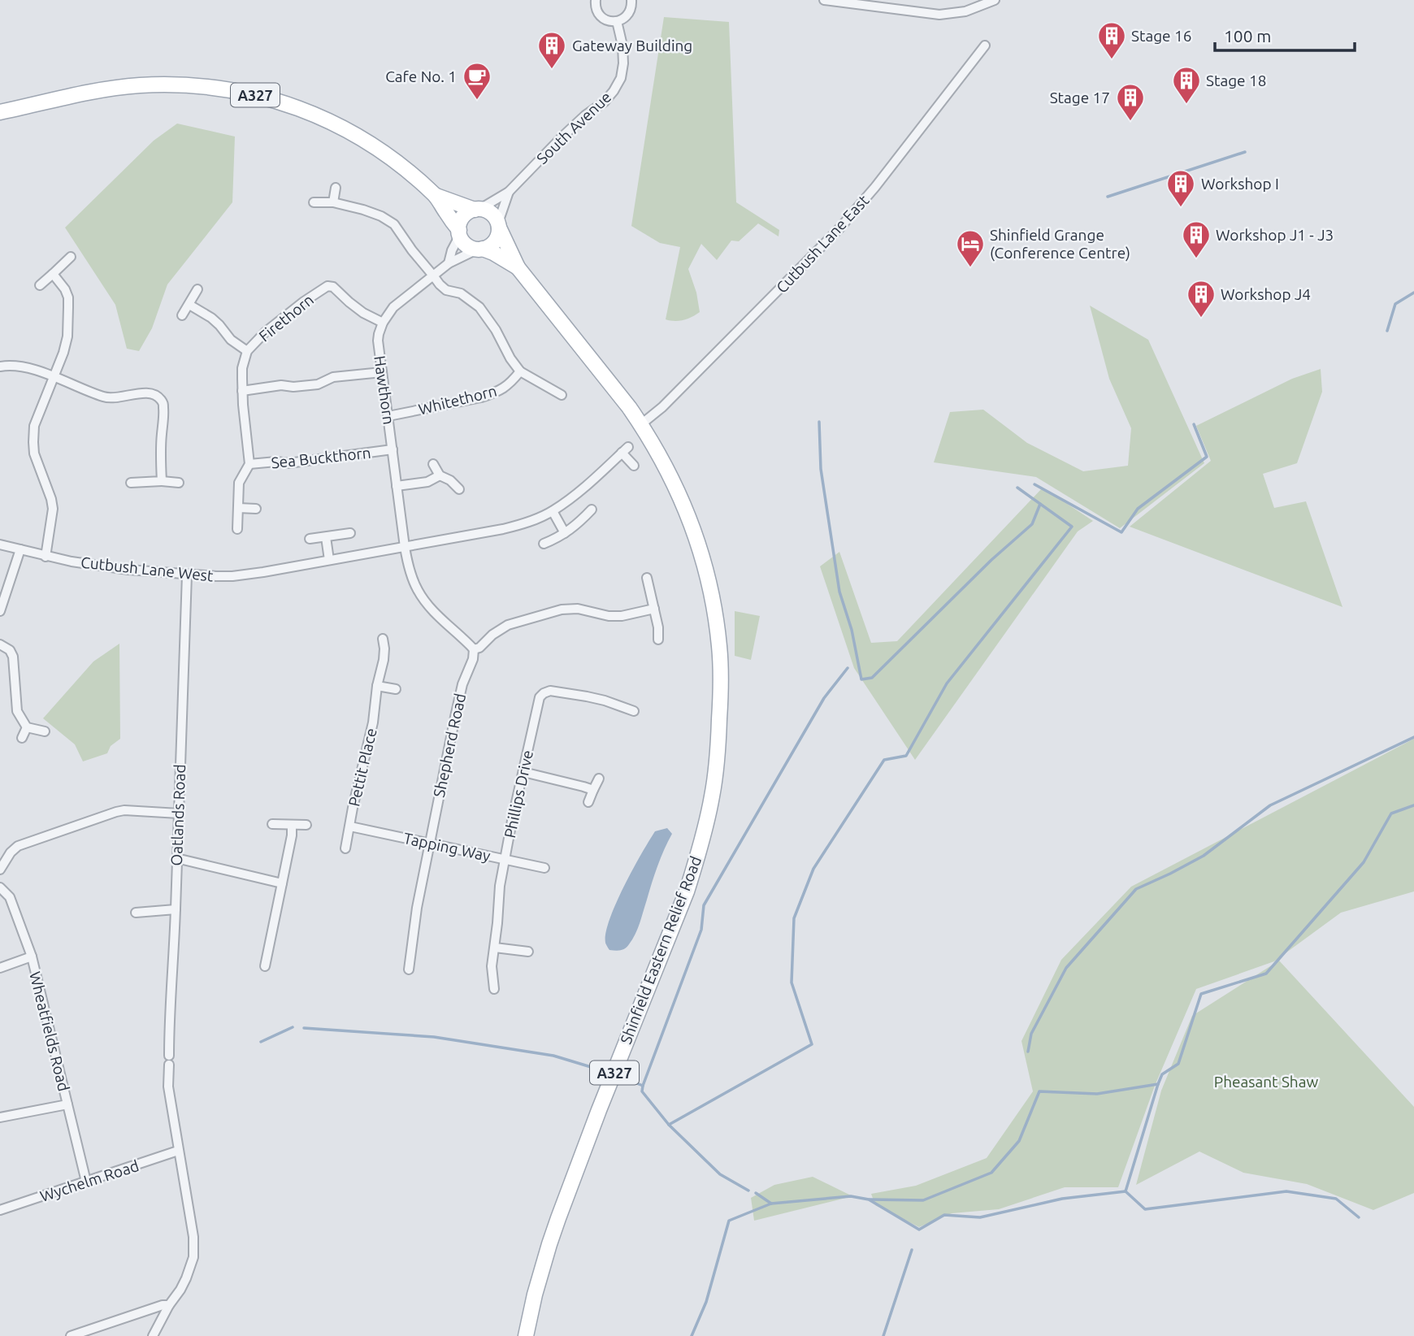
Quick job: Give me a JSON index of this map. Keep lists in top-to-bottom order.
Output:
{
  "streets": {
    "main road": ["A327", "Shinfield Eastern Relief Road"],
    "street": [
      "South Avenue",
      "Cutbush Lane East",
      "Firethorn",
      "Hawthorn",
      "Whitethorn",
      "Sea Buckthorn",
      "Cutbush Lane West",
      "Shepherd Road",
      "Pettit Place",
      "Phillips Drive",
      "Oatlands Road",
      "Tapping Way",
      "Wheatfields Road",
      "Wychelm Road"
    ]
  },
  "crossings": [
    ["A327", "South Avenue"],
    ["A327", "Shinfield Eastern Relief Road"],
    ["South Avenue", "Shinfield Eastern Relief Road"],
    ["Cutbush Lane East", "Shinfield Eastern Relief Road"],
    ["Firethorn", "Hawthorn"],
    ["Firethorn", "Sea Buckthorn"],
    ["Hawthorn", "Whitethorn"],
    ["Hawthorn", "Sea Buckthorn"],
    ["Hawthorn", "Cutbush Lane West"],
    ["Cutbush Lane West", "Oatlands Road"],
    ["Shepherd Road", "Tapping Way"],
    ["Pettit Place", "Tapping Way"],
    ["Phillips Drive", "Tapping Way"],
    ["Oatlands Road", "Wychelm Road"],
    ["Wheatfields Road", "Wychelm Road"]
  ],
  "parks": ["Pheasant Shaw"],
  "places": {
    "building": [
      "Stage 16",
      "Gateway Building",
      "Stage 18",
      "Stage 17",
      "Workshop I",
      "Workshop J1 - J3",
      "Workshop J4"
    ],
    "cafe": ["Cafe No. 1"],
    "hotel": ["Shinfield Grange (Conference Centre)"]
  },
  "scale_bar": "100 m"
}
